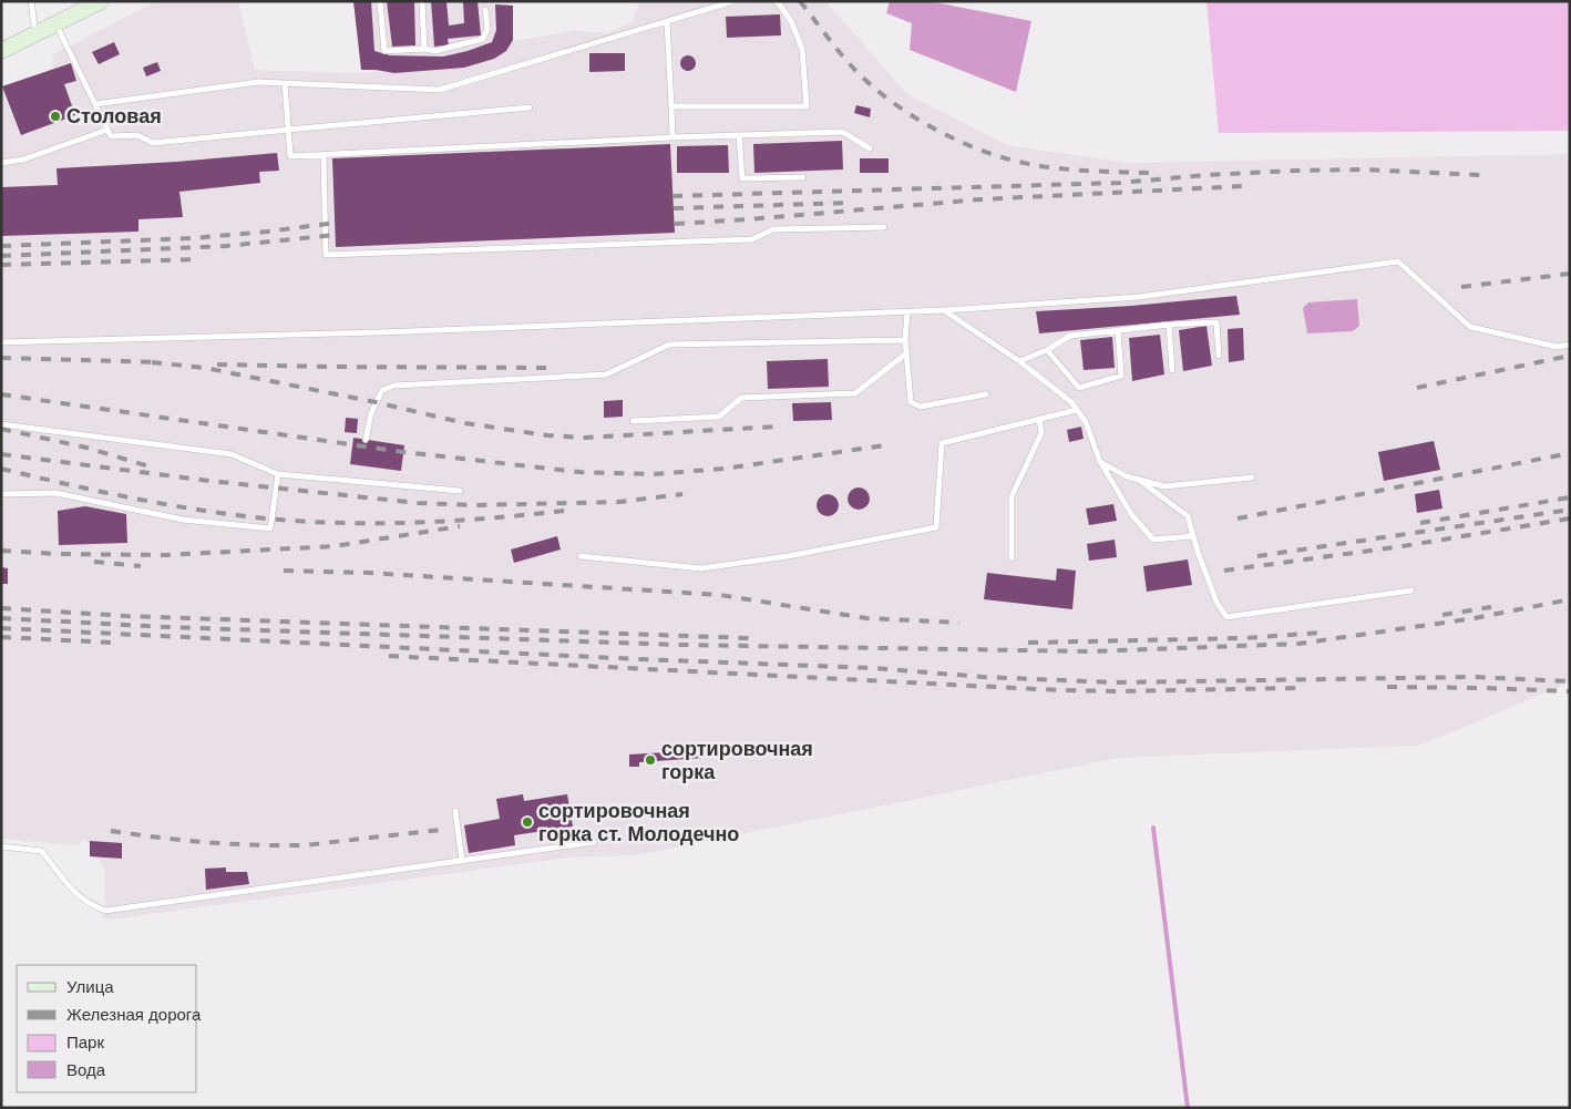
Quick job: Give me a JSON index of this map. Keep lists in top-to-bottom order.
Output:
{
  "places": ["Столовая", "сортировочная горка", "сортировочная горка ст. Молодечно"],
  "legend": [
    "Улица",
    "Железная дорога",
    "Парк",
    "Вода"
  ]
}
